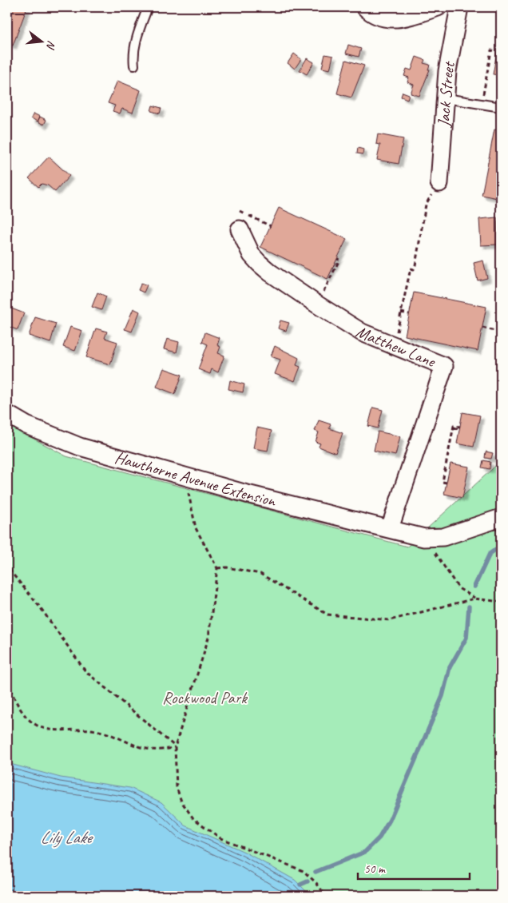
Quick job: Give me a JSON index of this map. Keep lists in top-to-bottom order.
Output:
{
  "streets": {
    "street": ["Jack Street", "Matthew Lane", "Hawthorne Avenue Extension"]
  },
  "crossings": [
    ["Matthew Lane", "Hawthorne Avenue Extension"]
  ],
  "water": ["Lily Lake"],
  "parks": ["Rockwood Park"],
  "scale_bar": "50 m",
  "north": "right"
}
